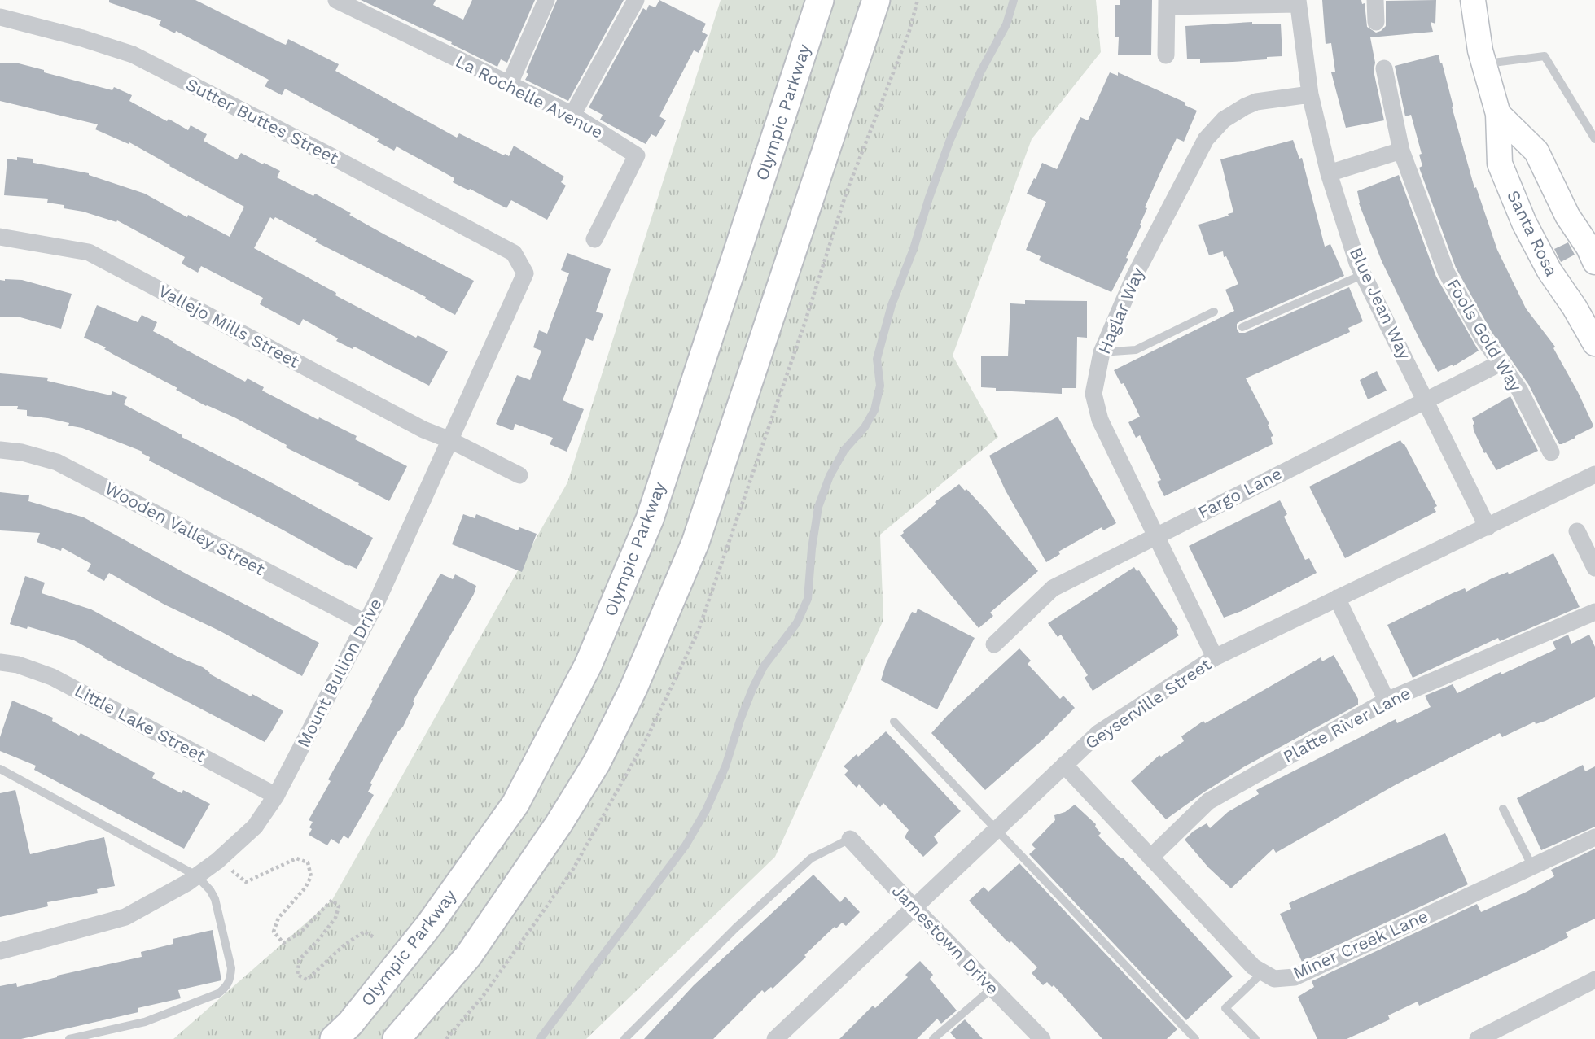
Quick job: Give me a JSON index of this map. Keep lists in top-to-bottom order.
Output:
{
  "streets": {
    "main road": ["Olympic Parkway"],
    "street": [
      "La Rochelle Avenue",
      "Sutter Buttes Street",
      "Santa Rosa",
      "Blue Jean Way",
      "Haglar Way",
      "Vallejo Mills Street",
      "Fools Gold Way",
      "Fargo Lane",
      "Wooden Valley Street",
      "Mount Bullion Drive",
      "Geyserville Street",
      "Little Lake Street",
      "Platte River Lane",
      "Jamestown Drive",
      "Miner Creek Lane"
    ]
  },
  "crossings": [
    ["Sutter Buttes Street", "Mount Bullion Drive"],
    ["Blue Jean Way", "Haglar Way"],
    ["Blue Jean Way", "Fargo Lane"],
    ["Blue Jean Way", "Geyserville Street"],
    ["Haglar Way", "Fargo Lane"],
    ["Haglar Way", "Geyserville Street"],
    ["Vallejo Mills Street", "Mount Bullion Drive"],
    ["Fools Gold Way", "Fargo Lane"],
    ["Wooden Valley Street", "Mount Bullion Drive"],
    ["Mount Bullion Drive", "Little Lake Street"],
    ["Geyserville Street", "Jamestown Drive"],
    ["Geyserville Street", "Miner Creek Lane"],
    ["Platte River Lane", "Miner Creek Lane"]
  ]
}
